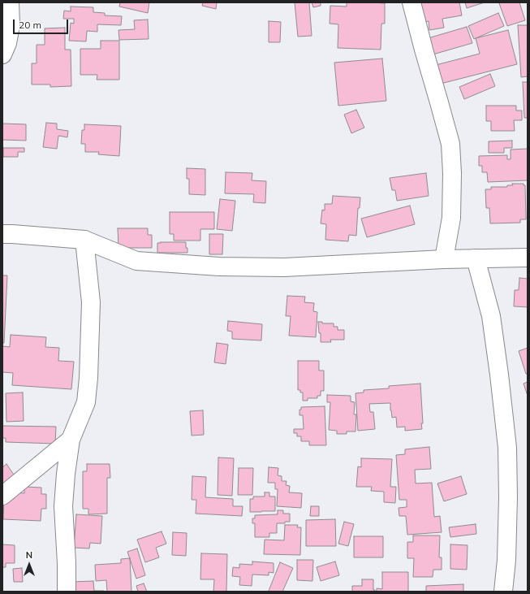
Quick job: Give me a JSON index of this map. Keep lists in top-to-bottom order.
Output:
{
  "scale_bar": "20 m",
  "north": "top"
}
